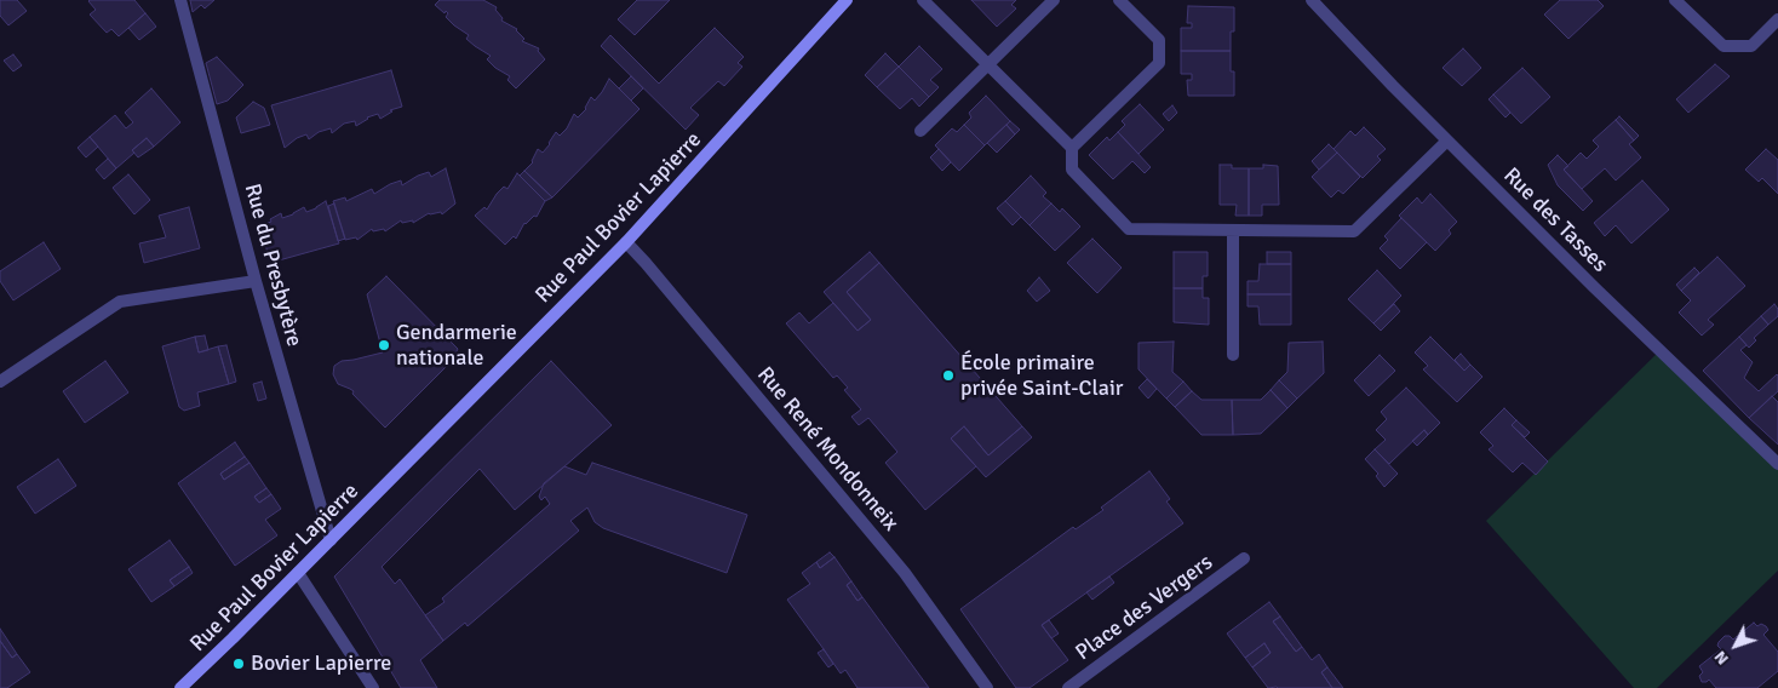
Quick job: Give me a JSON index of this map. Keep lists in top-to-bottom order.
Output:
{
  "streets": {
    "main road": ["Rue Paul Bovier Lapierre"],
    "street": [
      "Rue des Tasses",
      "Rue du Presbytère",
      "Rue René Mondonneix",
      "Place des Vergers"
    ]
  },
  "crossings": [
    ["Rue Paul Bovier Lapierre", "Rue du Presbytère"],
    ["Rue Paul Bovier Lapierre", "Rue René Mondonneix"]
  ],
  "places": ["Gendarmerie nationale", "École primaire privée Saint-Clair", "Bovier Lapierre"],
  "north": "bottom left"
}
